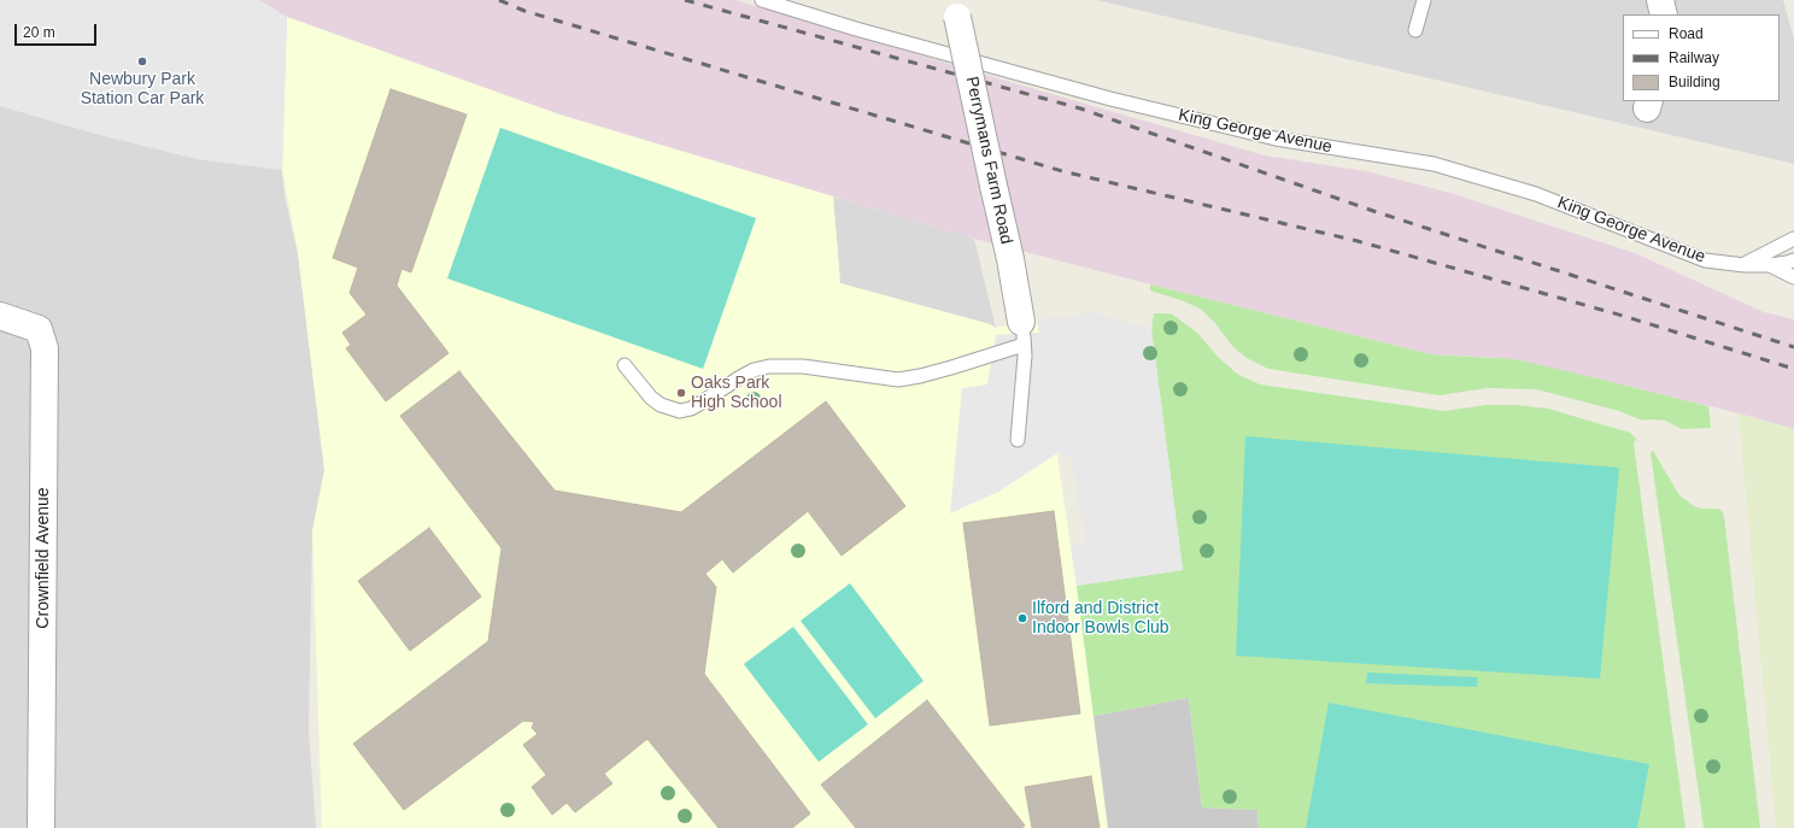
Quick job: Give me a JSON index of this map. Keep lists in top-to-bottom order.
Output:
{
  "streets": {
    "street": ["Perrymans Farm Road", "Crownfield Avenue"],
    "lane": ["King George Avenue"]
  },
  "places": ["Newbury Park Station Car Park", "Oaks Park High School", "Ilford and District Indoor Bowls Club"],
  "legend": ["Road", "Railway", "Building"],
  "scale_bar": "20 m"
}
